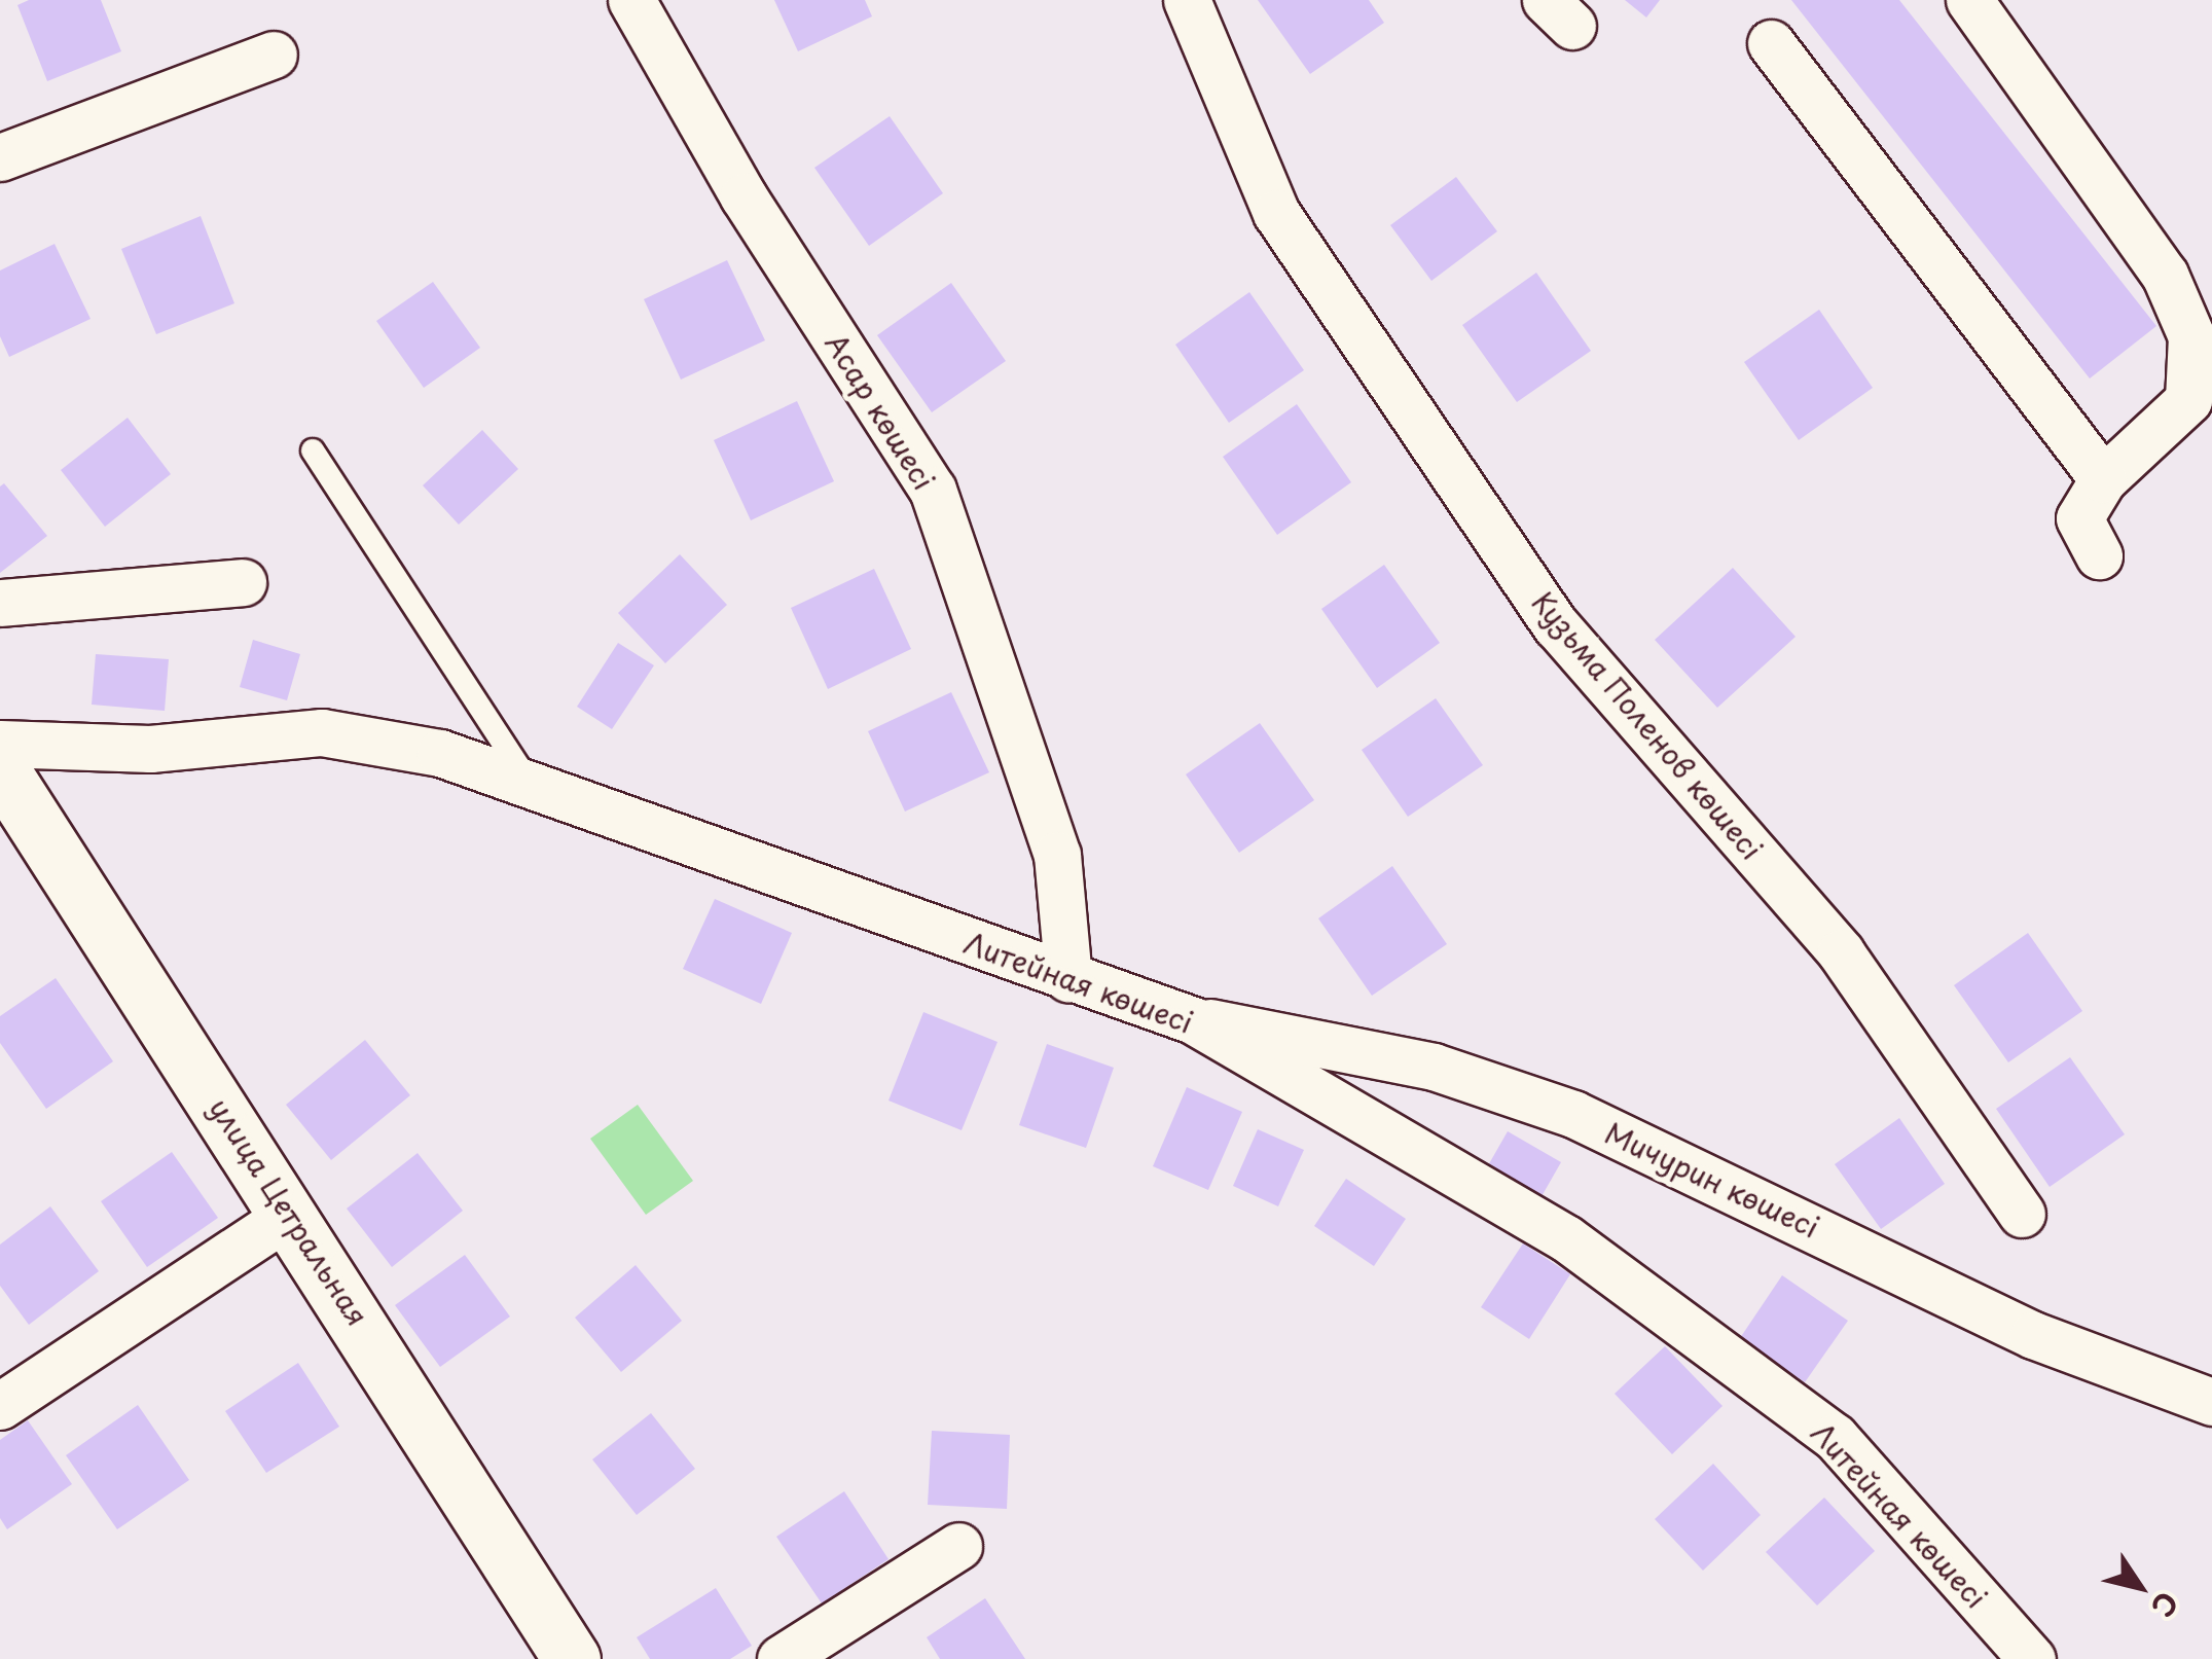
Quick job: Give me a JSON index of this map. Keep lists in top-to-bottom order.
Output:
{
  "streets": {
    "street": [
      "Асар көшесі",
      "Кузьма Поленов көшесі",
      "Литейная көшесі",
      "Мичурин көшесі",
      "улица Цетральная"
    ]
  },
  "crossings": [
    ["Асар көшесі", "Литейная көшесі"],
    ["Литейная көшесі", "Мичурин көшесі"]
  ],
  "north": "bottom right"
}
